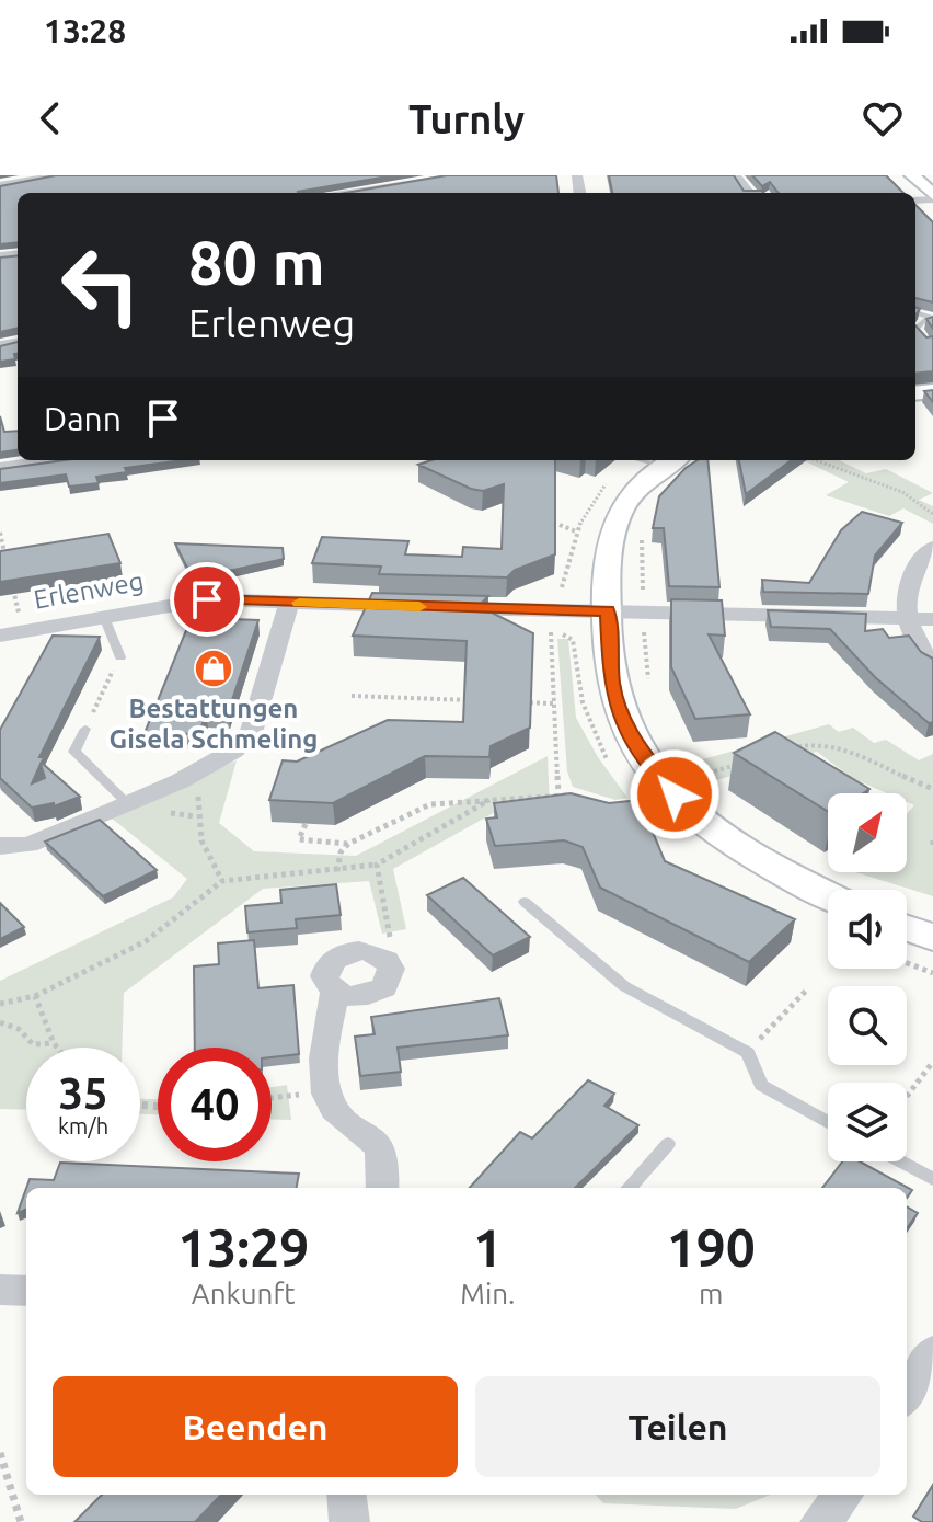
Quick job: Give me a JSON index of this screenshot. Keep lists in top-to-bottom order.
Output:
{
  "streets": {
    "street": ["Erlenweg"]
  },
  "places": {
    "shop": ["Bestattungen Gisela Schmeling"]
  },
  "north": "top right",
  "page": {
    "status": "13:28",
    "header": "Turnly",
    "turn": ["80 m", "Erlenweg"],
    "then": "Dann",
    "speed": "35 km/h",
    "limit": "40",
    "eta": [
      "13:29",
      "Ankunft",
      "1",
      "Min.",
      "190",
      "m"
    ],
    "buttons": ["Beenden", "Teilen"]
  }
}
